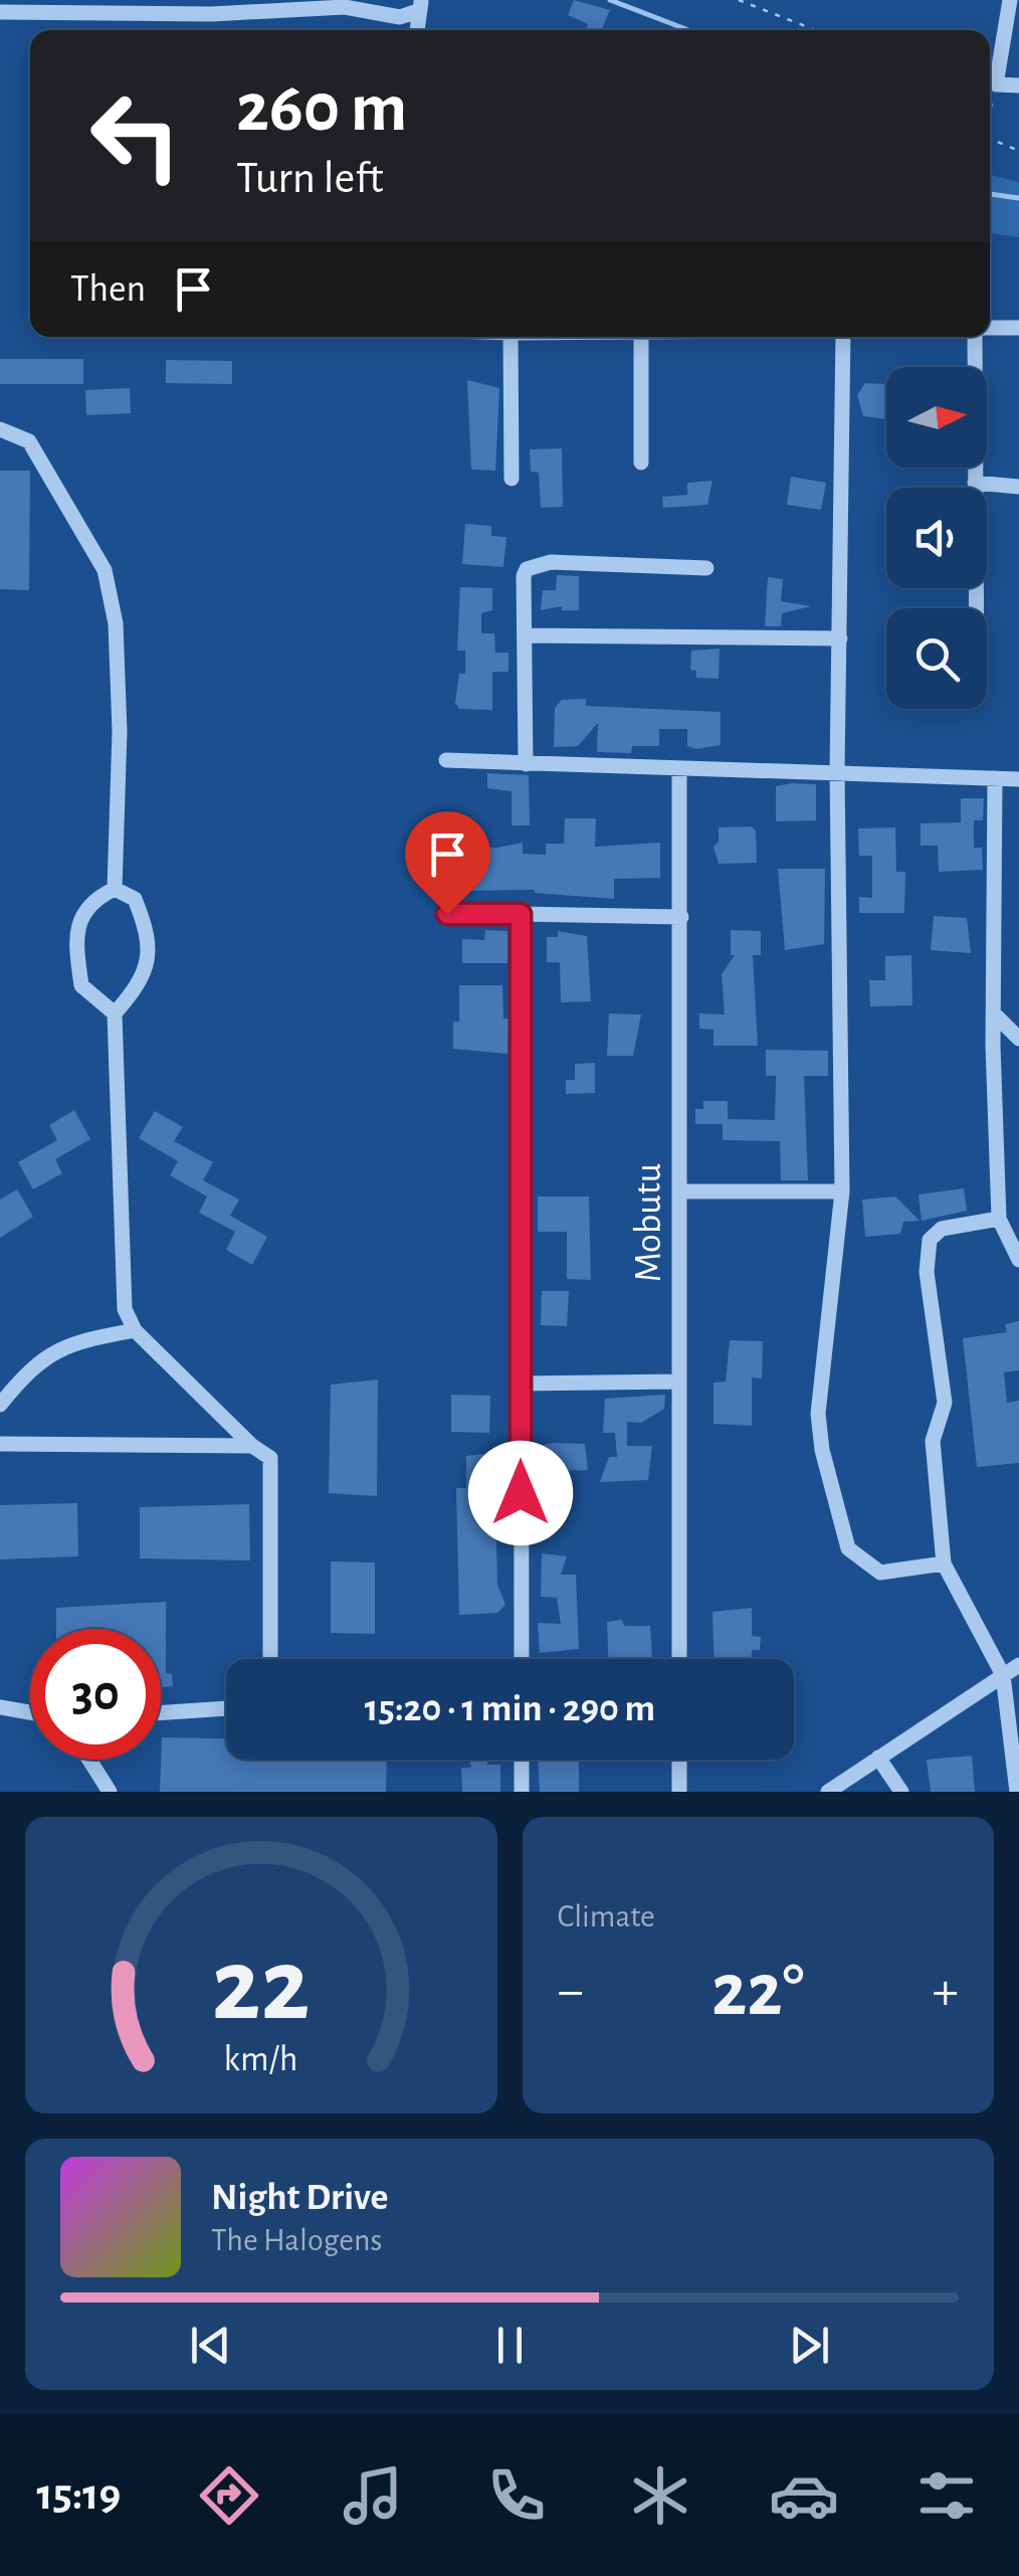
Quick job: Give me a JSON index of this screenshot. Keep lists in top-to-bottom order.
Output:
{
  "streets": {
    "street": ["Mobutu"]
  },
  "north": "right",
  "page": {
    "turn": ["260 m", "Turn left"],
    "then": "Then",
    "limit": "30",
    "trip": "15:20 · 1 min · 290 m",
    "tile": "Climate",
    "heat": ["−", "22°", "+"],
    "song": ["Night Drive", "The Halogens"],
    "tabs": "15:19",
    "gauge": ["22", "km/h"]
  }
}
